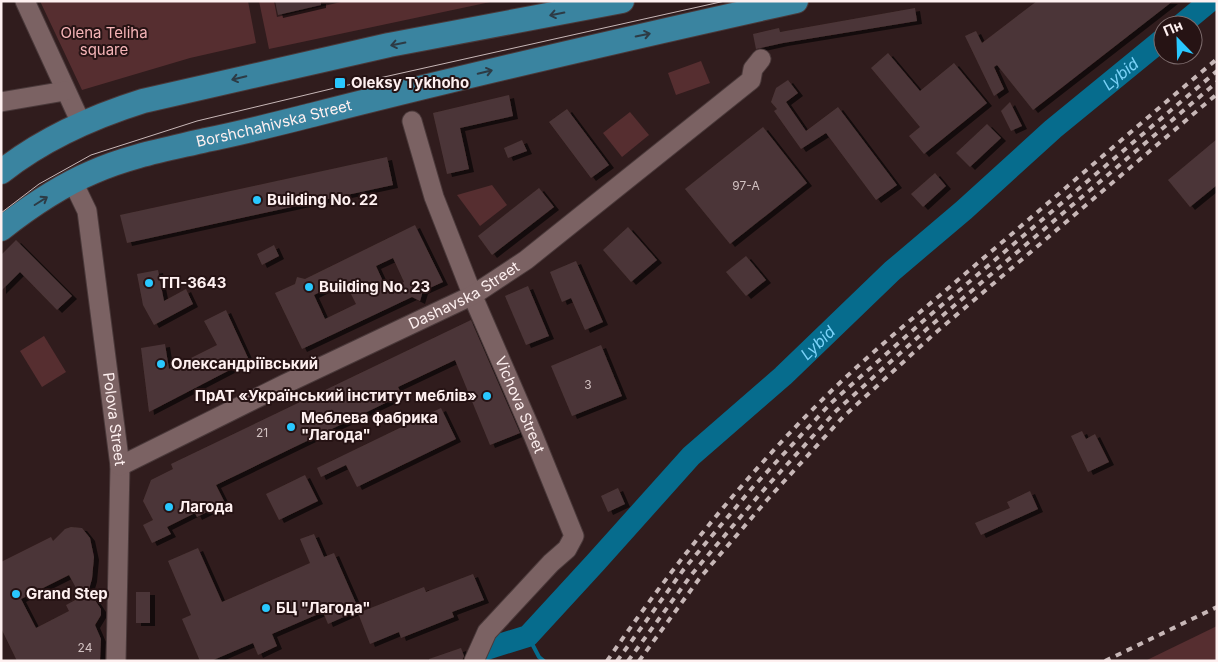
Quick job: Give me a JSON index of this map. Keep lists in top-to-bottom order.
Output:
{
  "streets": {
    "main road": ["Borshchahivska Street"],
    "street": ["Dashavska Street", "Vichova Street", "Polova Street"]
  },
  "crossings": [
    ["Borshchahivska Street", "Polova Street"],
    ["Dashavska Street", "Vichova Street"],
    ["Dashavska Street", "Polova Street"]
  ],
  "water": ["Lybid"],
  "parks": ["Olena Teliha square"],
  "places": {
    "transit": ["Oleksy Tykhoho"],
    "other": [
      "Building No. 22",
      "ТП-3643",
      "Building No. 23",
      "Олександріївський",
      "ПрАТ «Український інститут меблів»",
      "Меблева фабрика \"Лагода\"",
      "Лагода",
      "Grand Step",
      "БЦ \"Лагода\""
    ]
  },
  "house_numbers": [
    "97-А",
    "3",
    "21",
    "24"
  ],
  "north": "top left"
}
